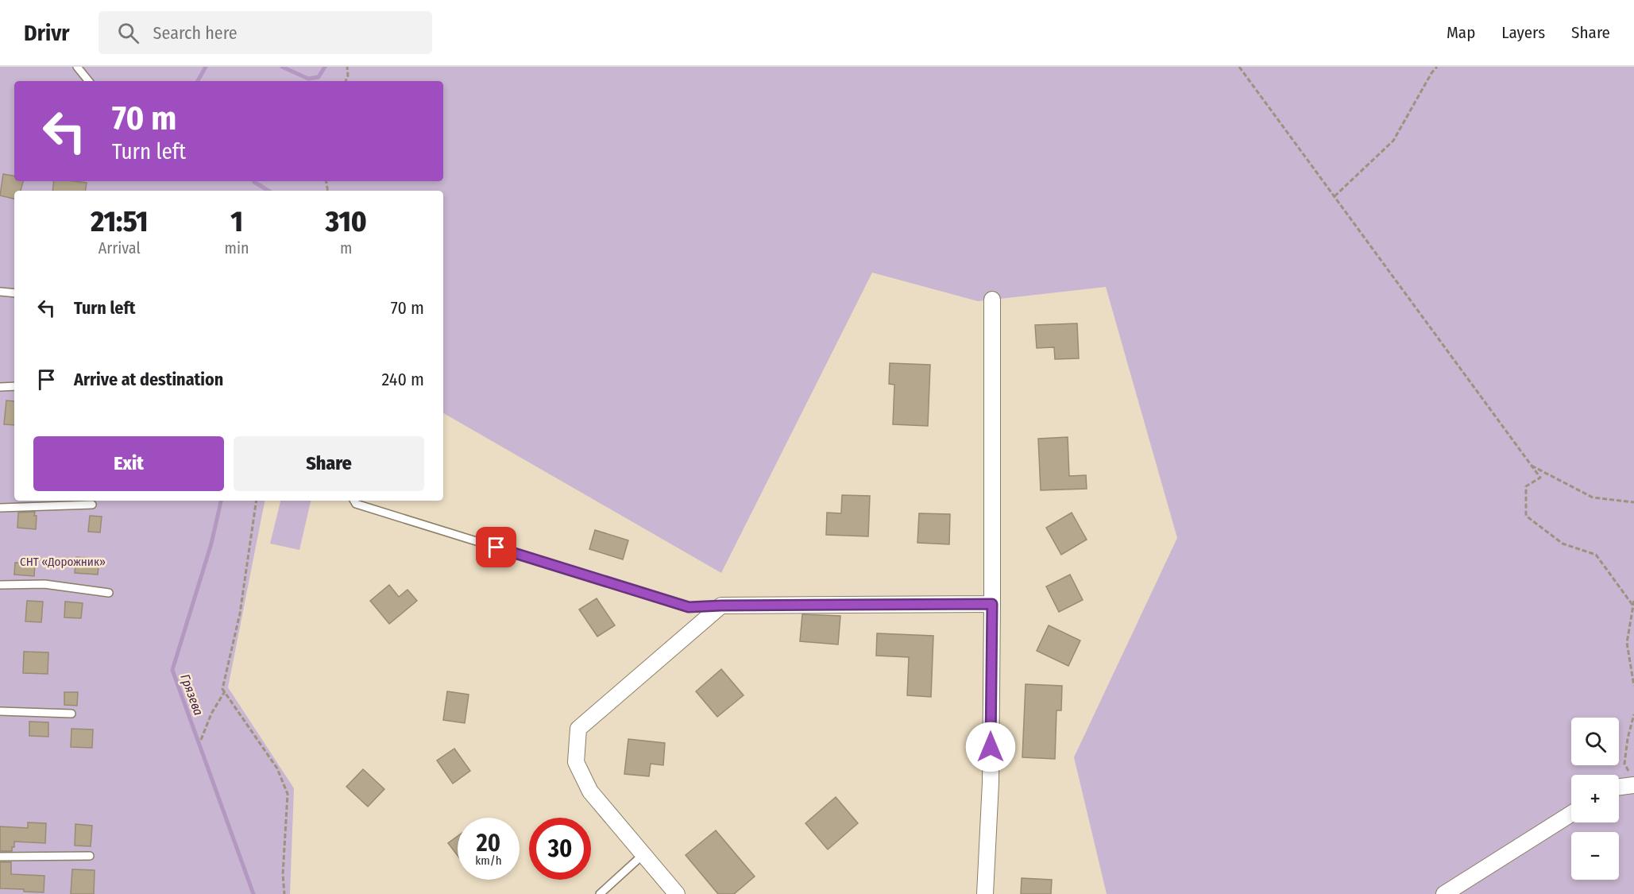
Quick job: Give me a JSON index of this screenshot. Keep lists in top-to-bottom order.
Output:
{
  "water": ["Грязева"],
  "parks": ["СНТ «Дорожник»"],
  "page": {
    "header": "Drivr",
    "search": "Search here",
    "nav": ["Map", "Layers", "Share"],
    "turn": ["70 m", "Turn left"],
    "eta": [
      "21:51",
      "Arrival",
      "1",
      "min",
      "310",
      "m"
    ],
    "list": [
      {
        "name": "Turn left",
        "value": "70 m"
      },
      {
        "name": "Arrive at destination",
        "value": "240 m"
      }
    ],
    "buttons": ["Exit", "Share"],
    "map_buttons": ["+", "−"],
    "speed": "20 km/h",
    "limit": "30"
  }
}
